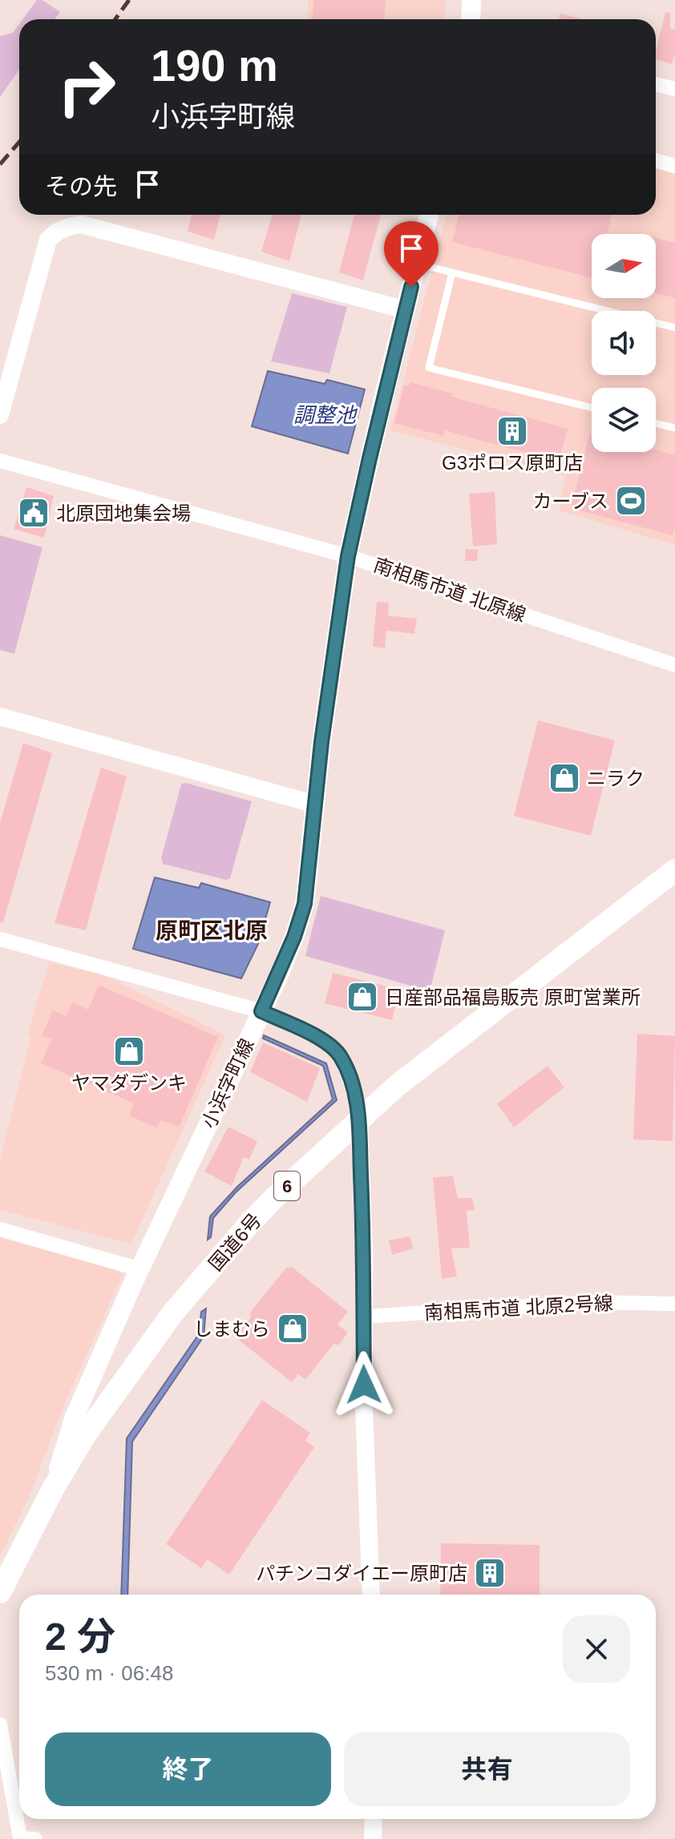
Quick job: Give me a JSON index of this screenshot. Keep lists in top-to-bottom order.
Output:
{
  "streets": {
    "highway": ["6", "国道6号"],
    "main road": ["小浜字町線"],
    "street": ["南相馬市道 北原線", "南相馬市道 北原2号線"]
  },
  "crossings": [
    ["南相馬市道 北原線", "小浜字町線"],
    ["小浜字町線", "国道6号"]
  ],
  "districts": ["原町区北原"],
  "water": ["調整池"],
  "places": {
    "building": ["G3ポロス原町店", "パチンコダイエー原町店"],
    "sports": ["カーブス"],
    "public building": ["北原団地集会場"],
    "shop": [
      "ニラク",
      "日産部品福島販売 原町営業所",
      "ヤマダデンキ",
      "しまむら"
    ]
  },
  "north": "right",
  "page": {
    "turn": ["190 m", "小浜字町線"],
    "then": "その先",
    "heading": ["2 分", "530 m · 06:48"],
    "buttons": ["終了", "共有"]
  }
}
